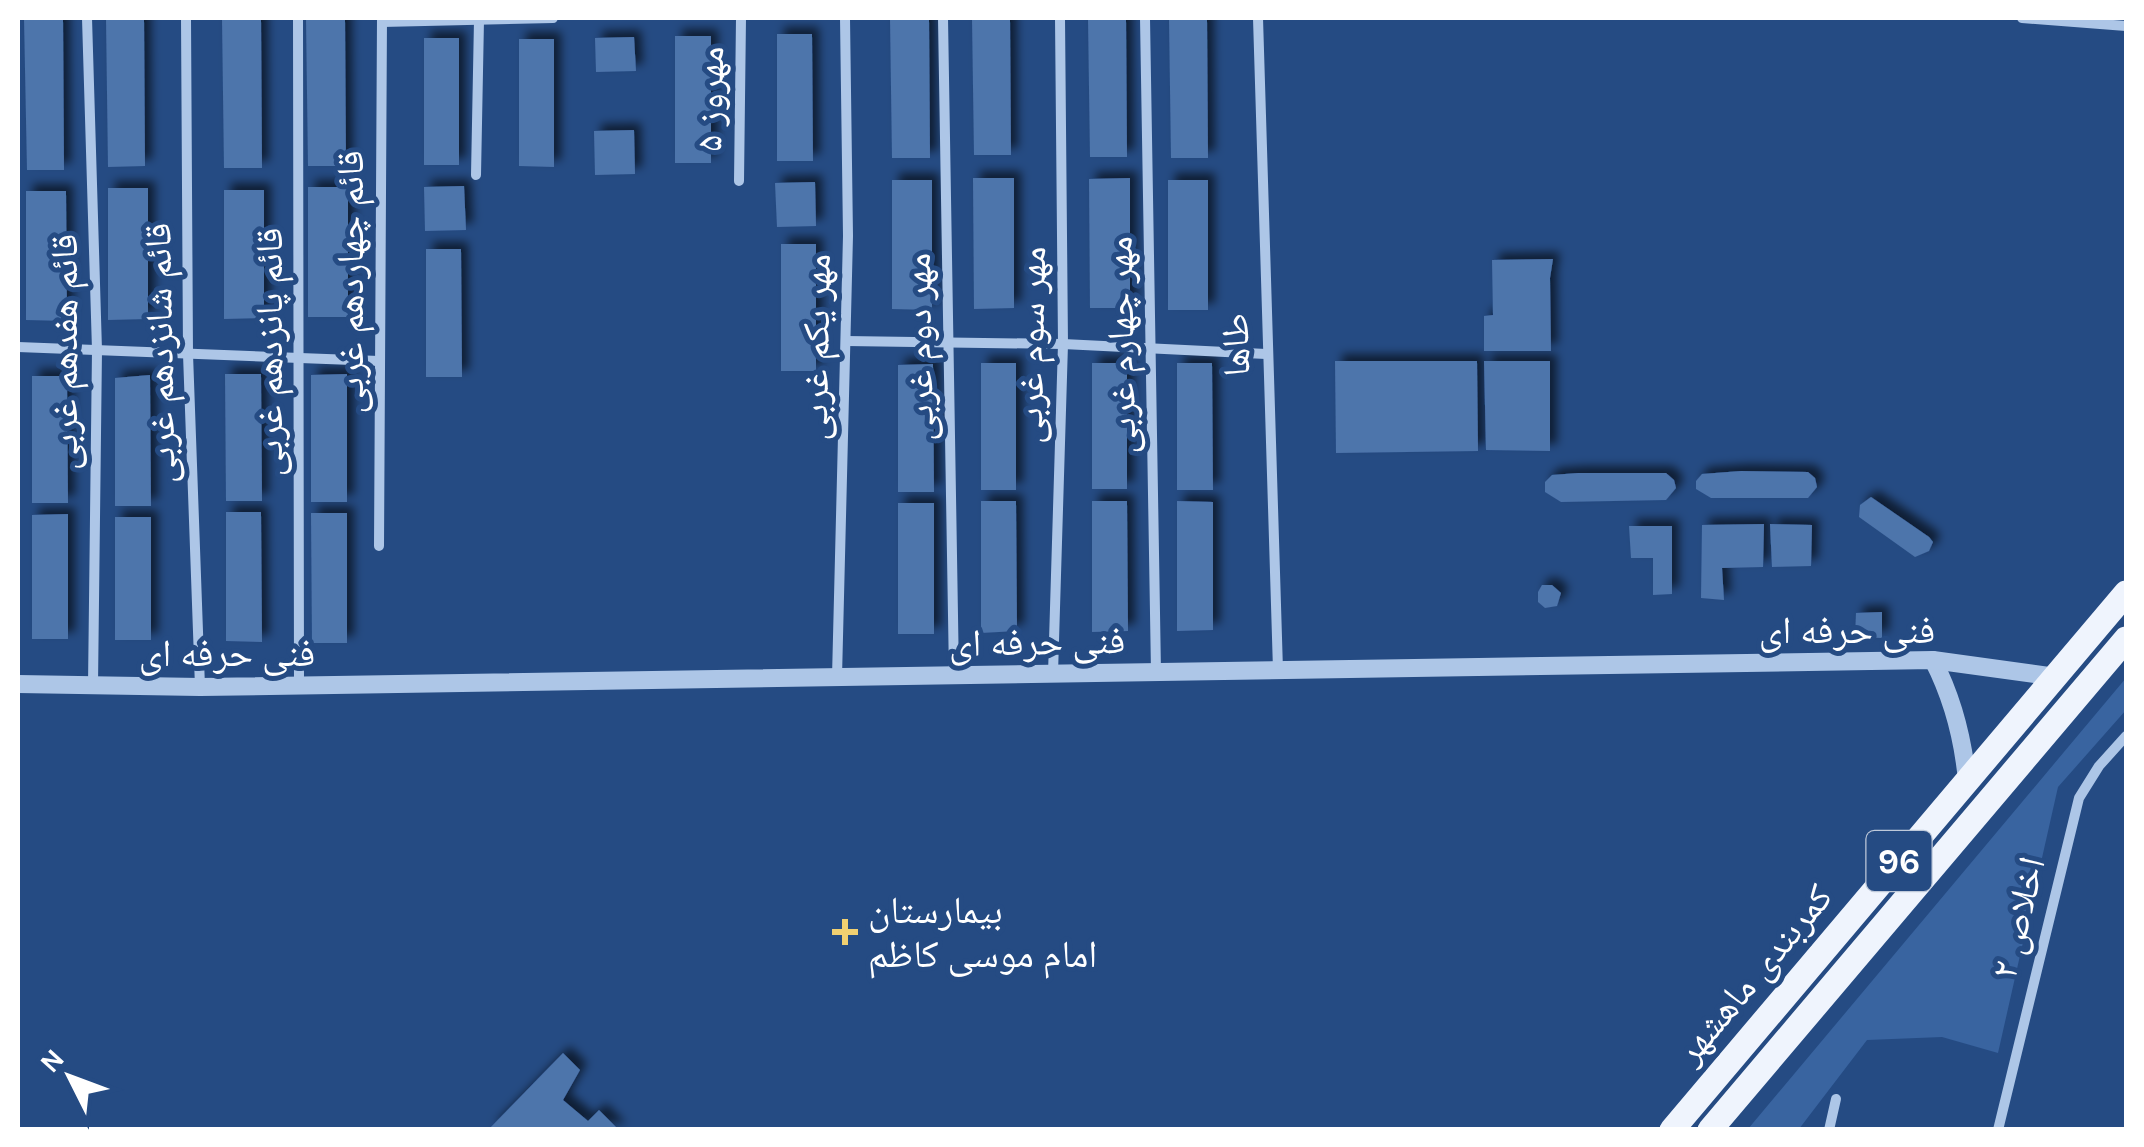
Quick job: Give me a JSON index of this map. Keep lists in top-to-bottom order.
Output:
{
  "streets": {
    "main road": ["96", "کمربندی ماهشهر"],
    "street": [
      "مهروز ۵",
      "قائم چهاردهم غربی",
      "مهر سوم غربی",
      "مهر چهارم غربی",
      "طاها",
      "مهر یکم غربی",
      "مهر دوم غربی",
      "قائم هفدهم غربی",
      "قائم پانزدهم غربی",
      "قائم شانزدهم غربی",
      "فنی حرفه ای",
      "اخلاص ۲"
    ]
  },
  "crossings": [
    ["مهر سوم غربی", "فنی حرفه ای"],
    ["مهر چهارم غربی", "فنی حرفه ای"],
    ["طاها", "فنی حرفه ای"],
    ["مهر یکم غربی", "فنی حرفه ای"],
    ["مهر دوم غربی", "فنی حرفه ای"],
    ["قائم هفدهم غربی", "فنی حرفه ای"],
    ["قائم پانزدهم غربی", "فنی حرفه ای"],
    ["قائم شانزدهم غربی", "فنی حرفه ای"],
    ["فنی حرفه ای", "کمربندی ماهشهر"]
  ],
  "places": {
    "health": ["بیمارستان امام موسی کاظم"]
  },
  "north": "top left"
}
